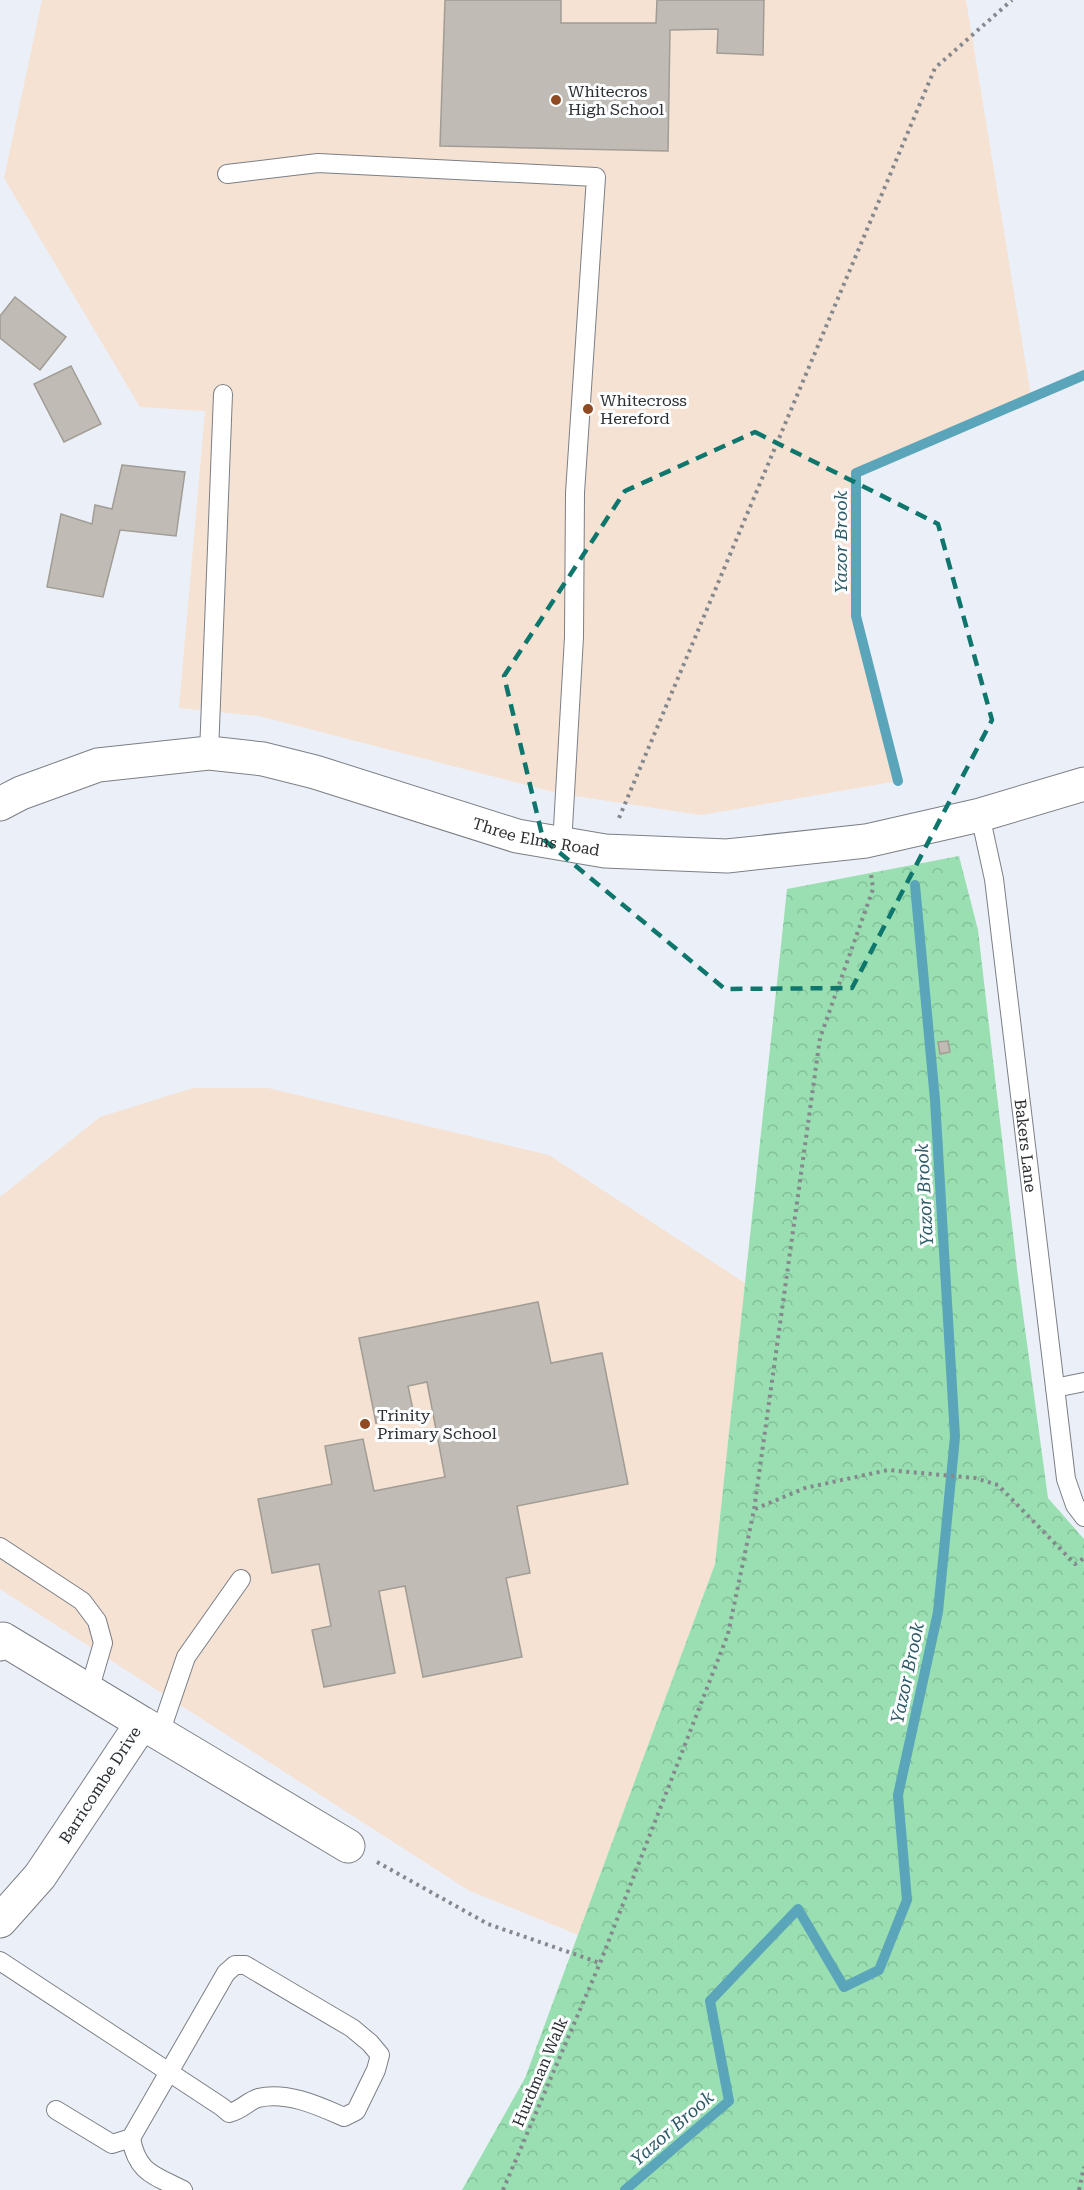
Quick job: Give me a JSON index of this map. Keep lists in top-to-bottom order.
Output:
{
  "streets": {
    "main road": ["Three Elms Road", "Barricombe Drive"],
    "lane": ["Bakers Lane"],
    "path": ["Hurdman Walk"]
  },
  "crossings": [
    ["Three Elms Road", "Bakers Lane"],
    ["Three Elms Road", "Hurdman Walk"]
  ],
  "water": ["Yazor Brook"],
  "places": ["Whitecros High School", "Whitecross Hereford", "Trinity Primary School"]
}
